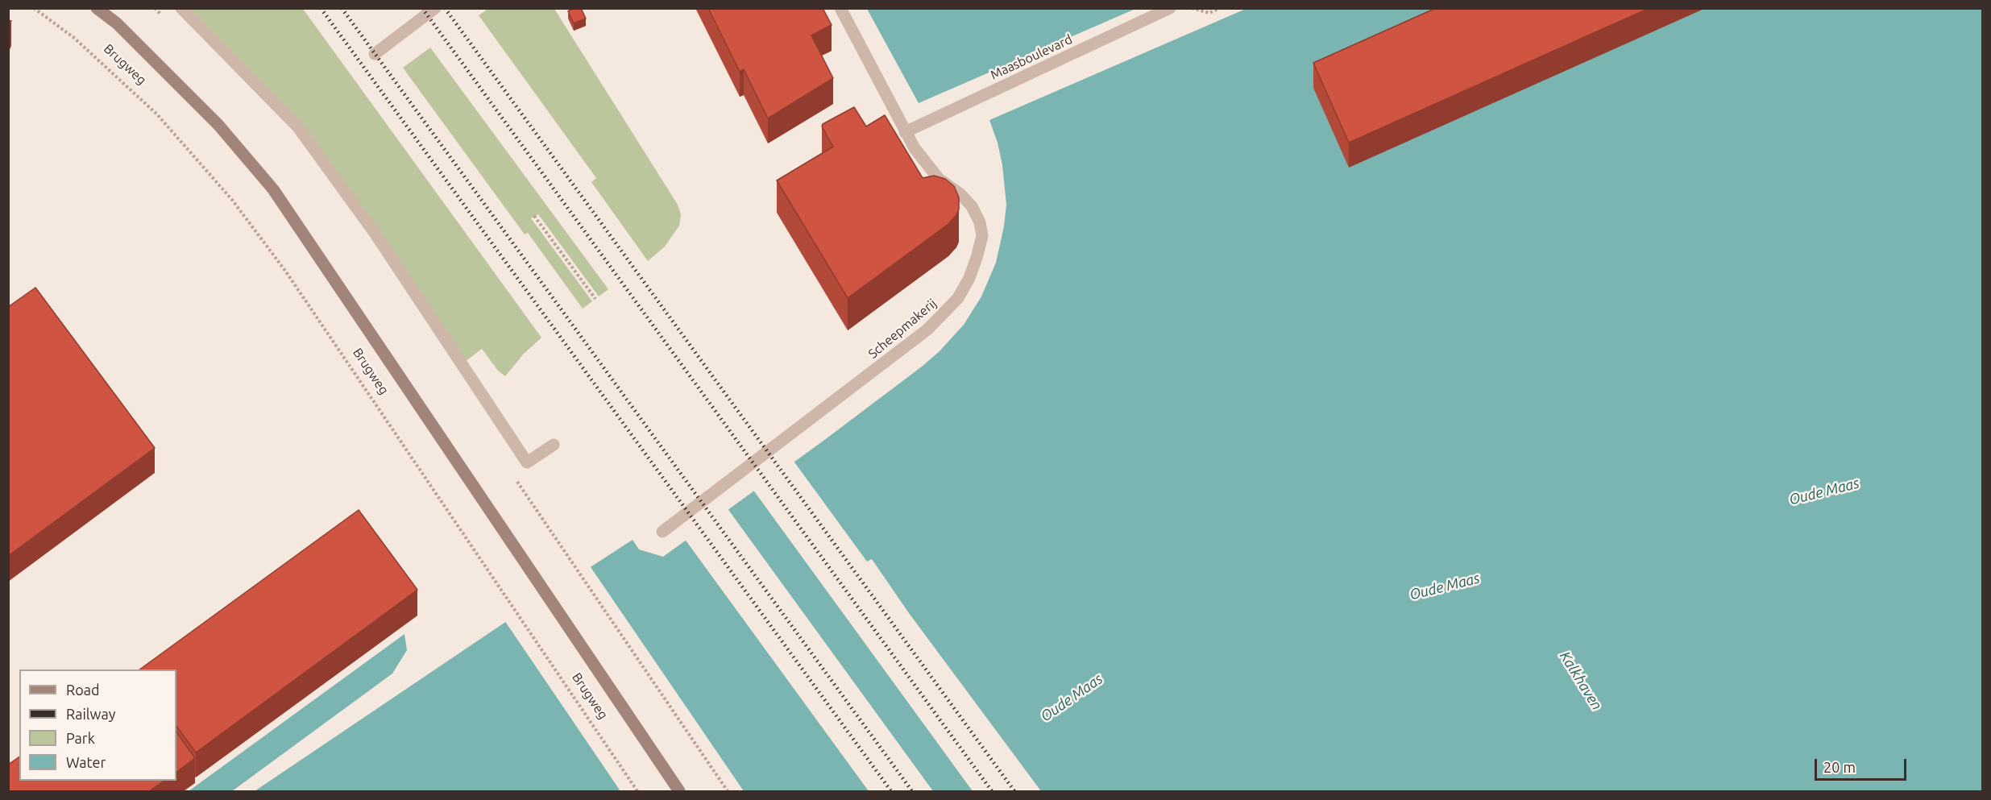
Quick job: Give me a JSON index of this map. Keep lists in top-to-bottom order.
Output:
{
  "streets": {
    "main road": ["Brugweg"],
    "street": ["Maasboulevard", "Scheepmakerij"]
  },
  "crossings": [
    ["Maasboulevard", "Scheepmakerij"]
  ],
  "water": ["Oude Maas", "Kalkhaven"],
  "legend": [
    "Road",
    "Railway",
    "Park",
    "Water"
  ],
  "scale_bar": "20 m"
}
